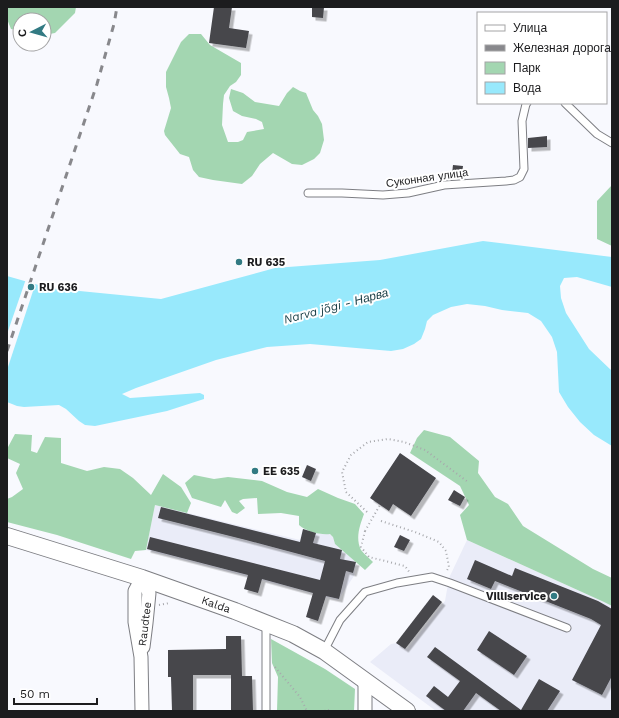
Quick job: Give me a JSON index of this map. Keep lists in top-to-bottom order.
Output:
{
  "streets": {
    "street": ["Kalda", "Raudtee"],
    "lane": ["Суконная улица"]
  },
  "crossings": [
    ["Kalda", "Raudtee"]
  ],
  "water": ["Narva jõgi - Нарва"],
  "places": [
    "RU 635",
    "RU 636",
    "EE 635",
    "Villiservice"
  ],
  "legend": [
    "Улица",
    "Железная дорога",
    "Парк",
    "Вода"
  ],
  "scale_bar": "50 m",
  "north": "left"
}
